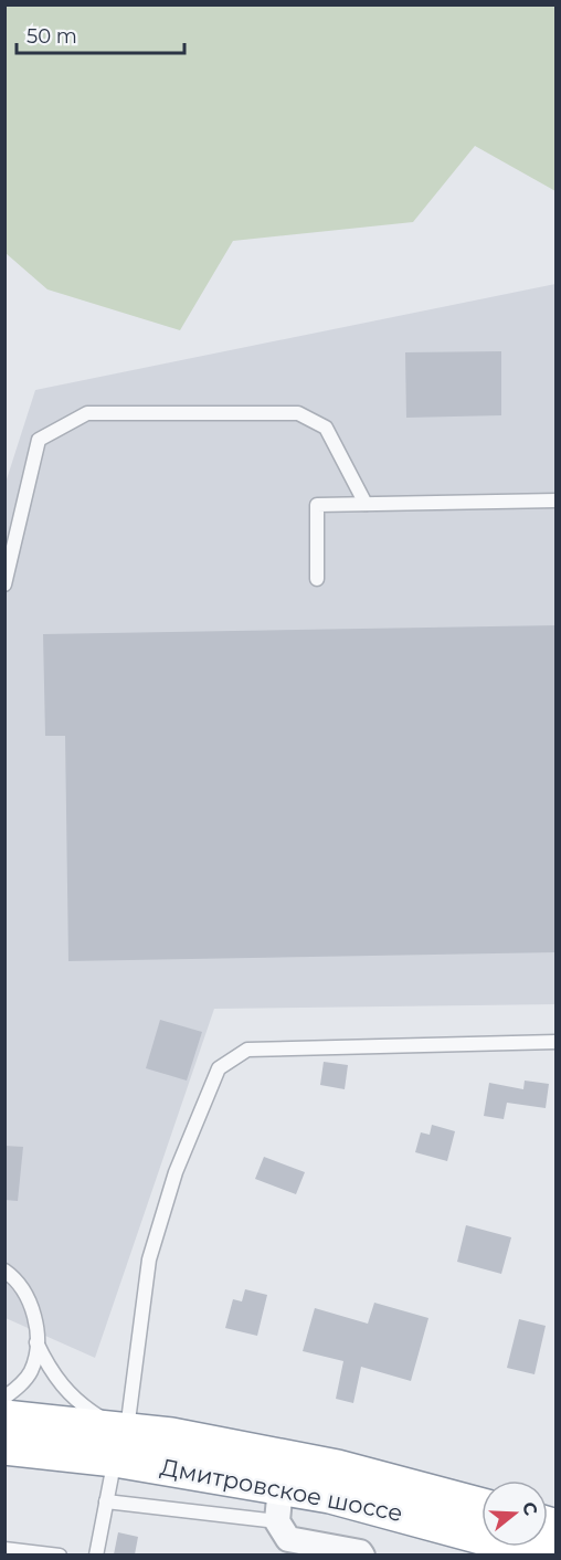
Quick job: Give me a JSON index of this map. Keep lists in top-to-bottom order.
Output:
{
  "streets": {
    "highway": ["Дмитровское шоссе"]
  },
  "scale_bar": "50 m",
  "north": "right"
}
